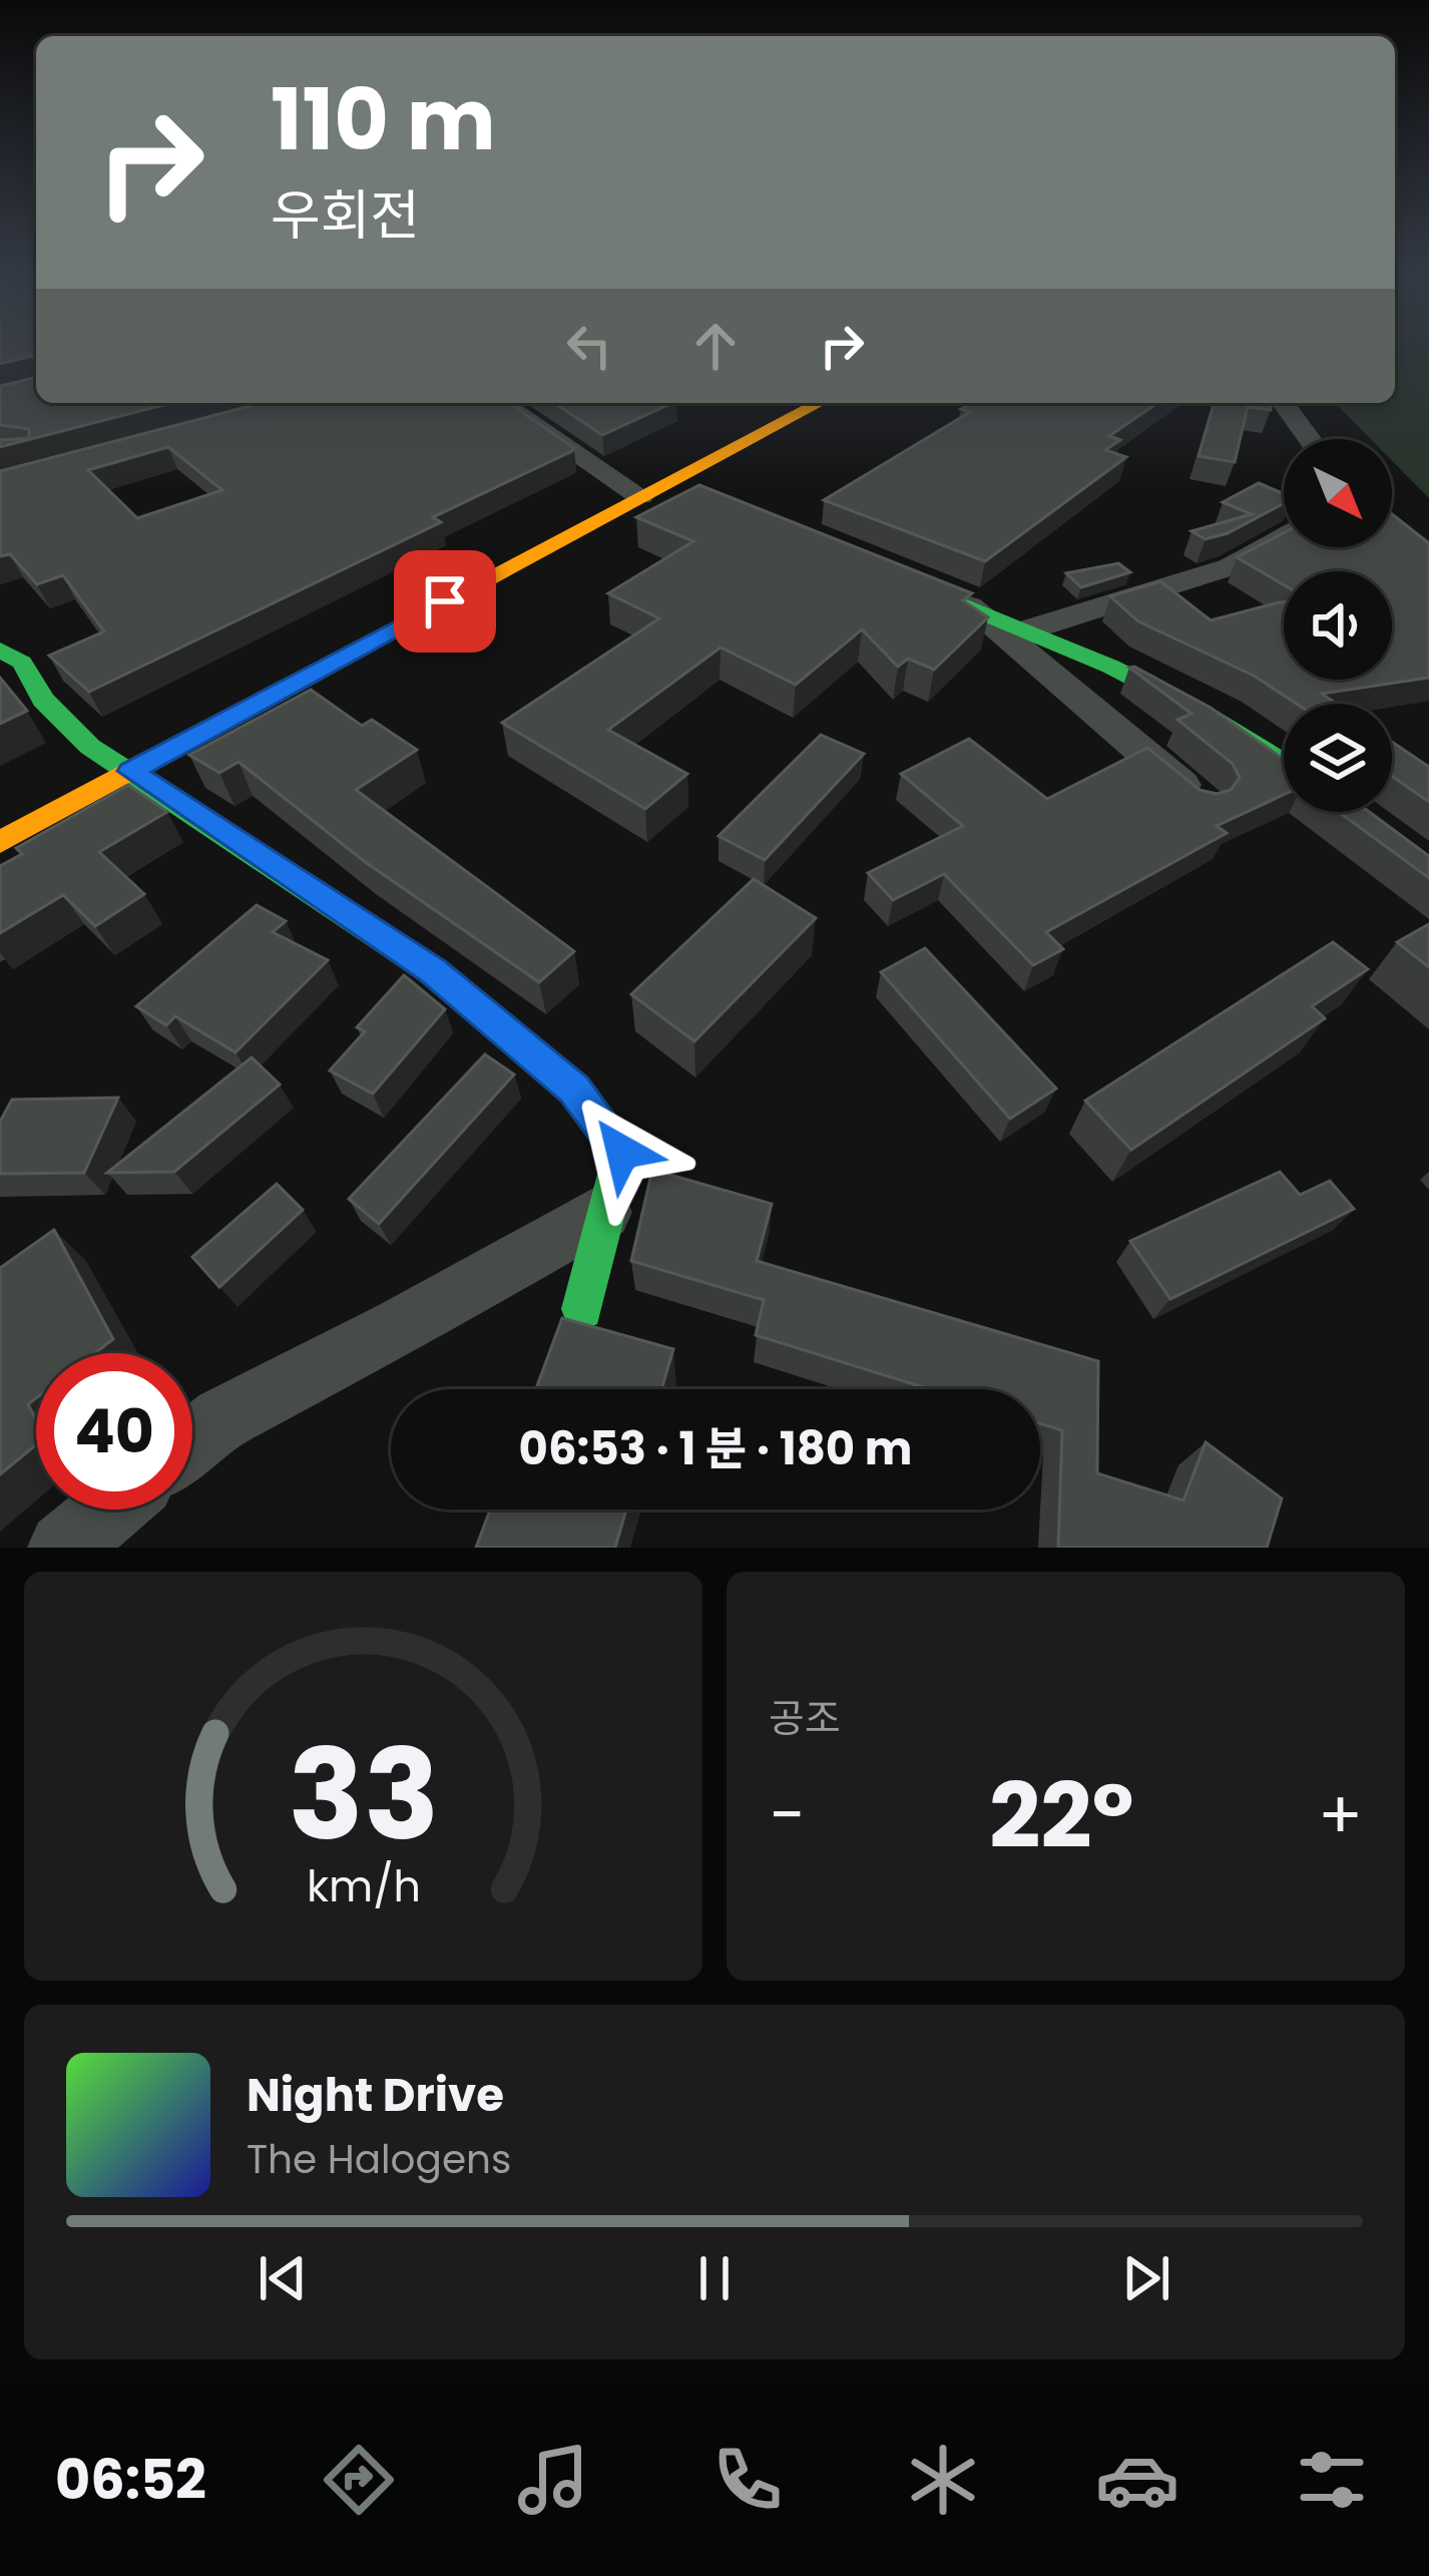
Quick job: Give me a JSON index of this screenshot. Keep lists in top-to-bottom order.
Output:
{
  "north": "bottom right",
  "page": {
    "turn": ["110 m", "우회전"],
    "limit": "40",
    "trip": "06:53 · 1 분 · 180 m",
    "tile": "공조",
    "heat": ["−", "22°", "+"],
    "song": ["Night Drive", "The Halogens"],
    "tabs": "06:52",
    "gauge": ["33", "km/h"]
  }
}
